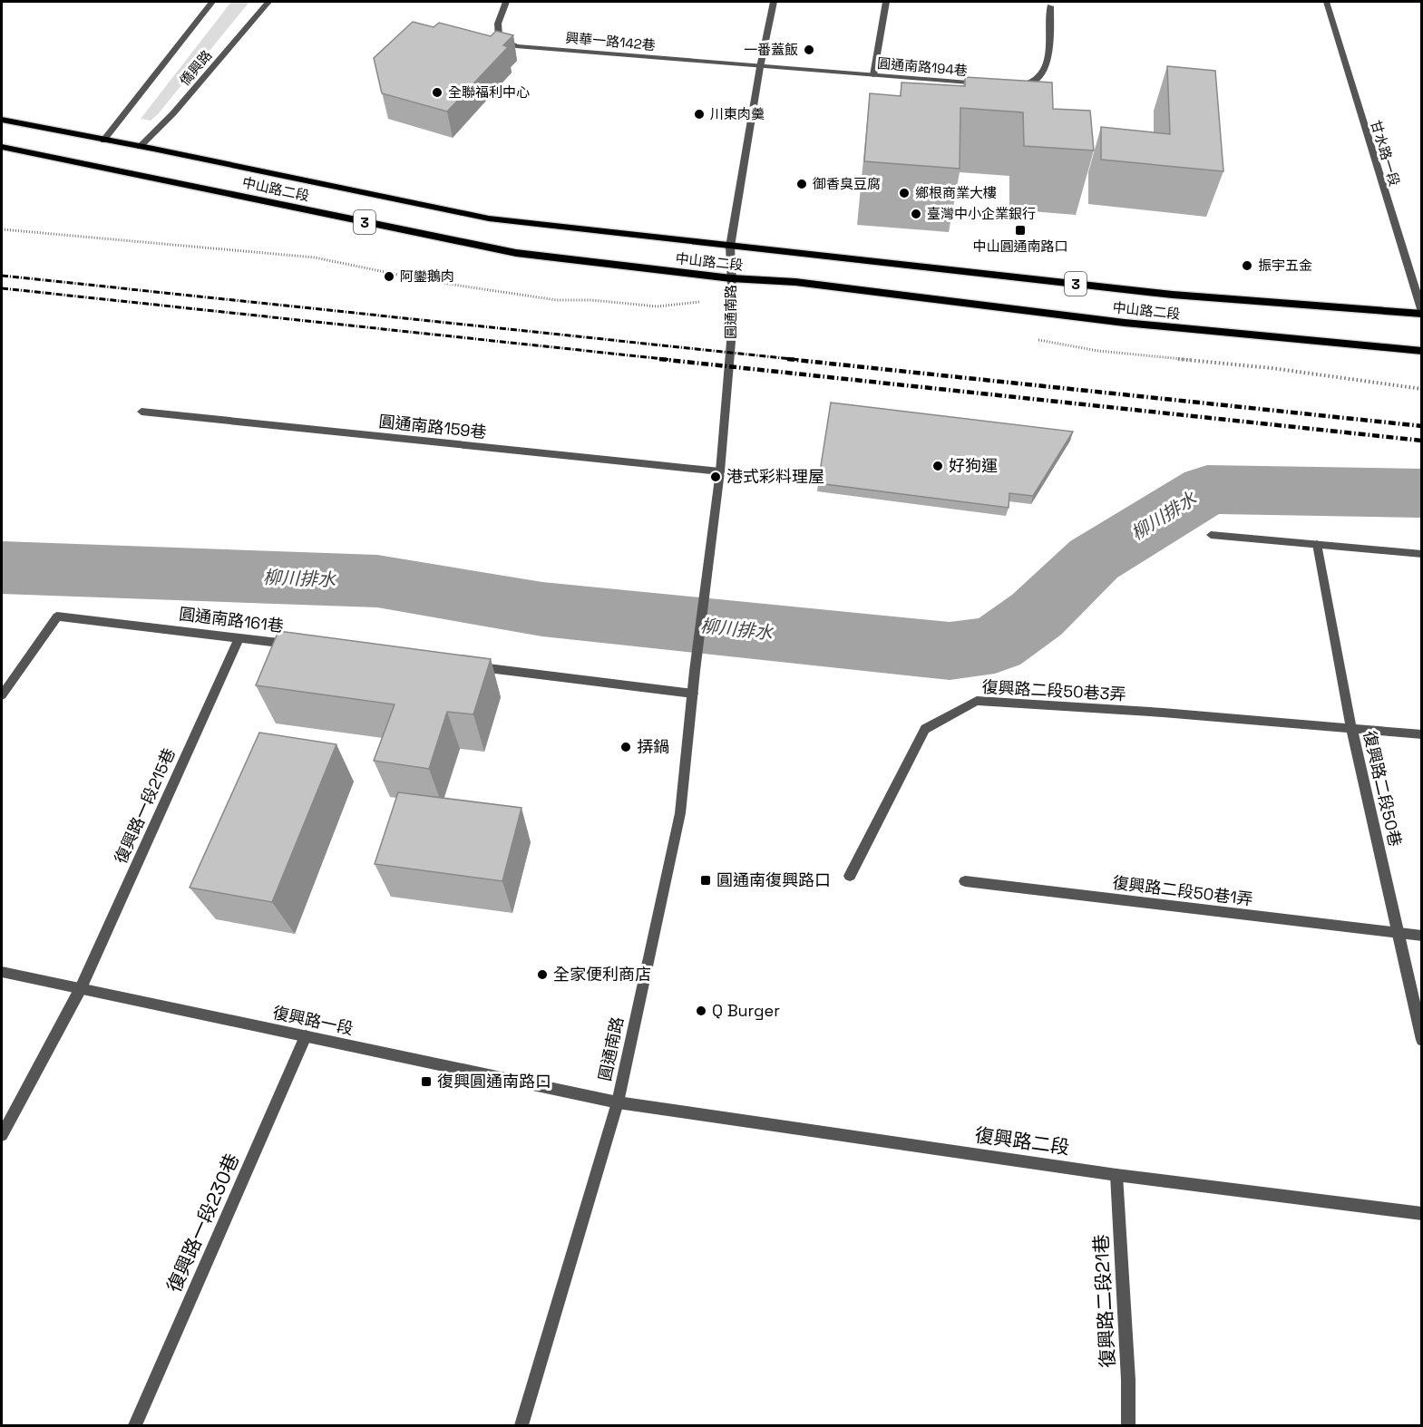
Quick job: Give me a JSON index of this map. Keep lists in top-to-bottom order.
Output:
{
  "streets": {
    "main road": ["中山路二段", "3"],
    "street": [
      "興華一路142巷",
      "圓通南路194巷",
      "僑興路",
      "甘水路一段",
      "圓通南路",
      "圓通南路159巷",
      "圓通南路161巷",
      "復興路二段50巷3弄",
      "復興路二段50巷",
      "復興路一段215巷",
      "復興路二段50巷1弄",
      "復興路一段",
      "復興路二段",
      "復興路一段230巷",
      "復興路二段21巷"
    ]
  },
  "crossings": [
    ["興華一路142巷", "圓通南路194巷"],
    ["興華一路142巷", "圓通南路"],
    ["圓通南路194巷", "圓通南路"],
    ["僑興路", "中山路二段"],
    ["甘水路一段", "中山路二段"],
    ["中山路二段", "圓通南路"],
    ["圓通南路", "圓通南路159巷"],
    ["圓通南路", "復興路一段"],
    ["圓通南路", "復興路二段"],
    ["圓通南路161巷", "復興路一段215巷"],
    ["復興路二段50巷3弄", "復興路二段50巷"],
    ["復興路二段50巷", "復興路二段50巷1弄"],
    ["復興路一段215巷", "復興路一段"],
    ["復興路一段", "復興路二段"],
    ["復興路一段", "復興路一段230巷"],
    ["復興路二段", "復興路二段21巷"]
  ],
  "water": ["柳川排水"],
  "places": {
    "other": [
      "一番蓋飯",
      "全聯福利中心",
      "川東肉羹",
      "御香臭豆腐",
      "鄉根商業大樓",
      "臺灣中小企業銀行",
      "振宇五金",
      "阿鑾鵝肉",
      "好狗運",
      "港式彩料理屋",
      "挵鍋",
      "全家便利商店",
      "Q Burger"
    ],
    "transit": ["中山圓通南路口", "圓通南復興路口", "復興圓通南路口"]
  }
}
